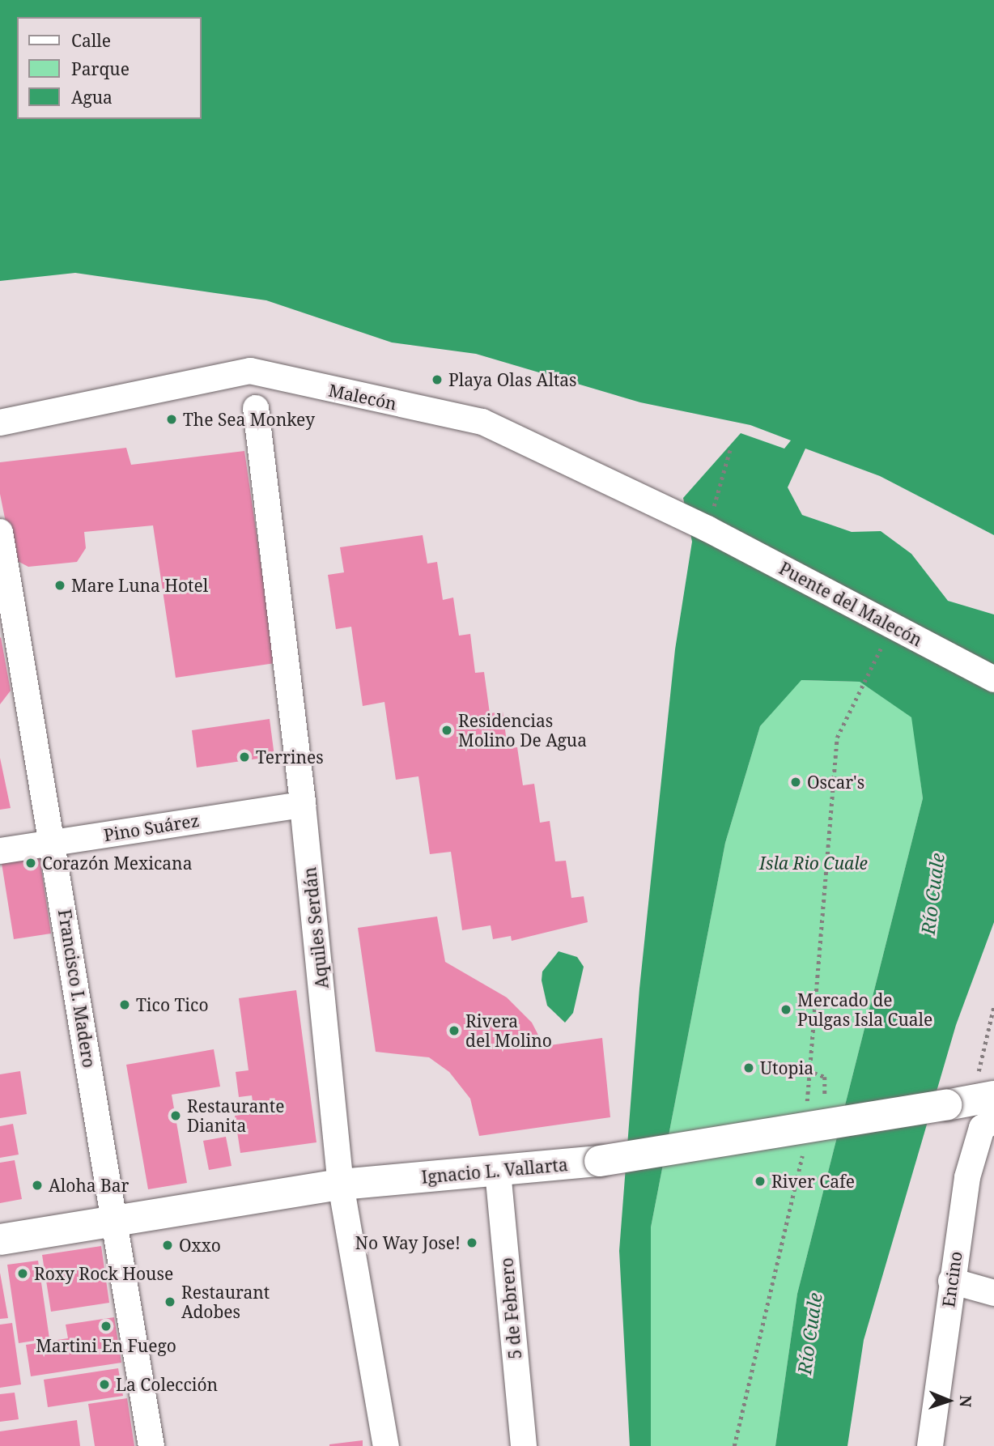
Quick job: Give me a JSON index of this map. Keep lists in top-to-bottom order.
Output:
{
  "streets": {
    "main road": ["Ignacio L. Vallarta"],
    "street": [
      "Malecón",
      "Puente del Malecón",
      "Pino Suárez",
      "Aquiles Serdán",
      "Francisco I. Madero",
      "Encino",
      "5 de Febrero"
    ]
  },
  "crossings": [
    ["Malecón", "Puente del Malecón"],
    ["Pino Suárez", "Aquiles Serdán"],
    ["Pino Suárez", "Francisco I. Madero"],
    ["Aquiles Serdán", "Ignacio L. Vallarta"],
    ["Francisco I. Madero", "Ignacio L. Vallarta"],
    ["Ignacio L. Vallarta", "Encino"],
    ["Ignacio L. Vallarta", "5 de Febrero"]
  ],
  "water": ["Río Cuale"],
  "parks": ["Isla Rio Cuale"],
  "places": [
    "Playa Olas Altas",
    "The Sea Monkey",
    "Mare Luna Hotel",
    "Residencias Molino De Agua",
    "Terrines",
    "Oscar's",
    "Corazón Mexicana",
    "Tico Tico",
    "Mercado de Pulgas Isla Cuale",
    "Rivera del Molino",
    "Utopia",
    "Restaurante Dianita",
    "River Cafe",
    "Aloha Bar",
    "No Way Jose!",
    "Oxxo",
    "Roxy Rock House",
    "Restaurant Adobes",
    "Martini En Fuego",
    "La Colección"
  ],
  "legend": ["Calle", "Parque", "Agua"],
  "north": "right"
}
